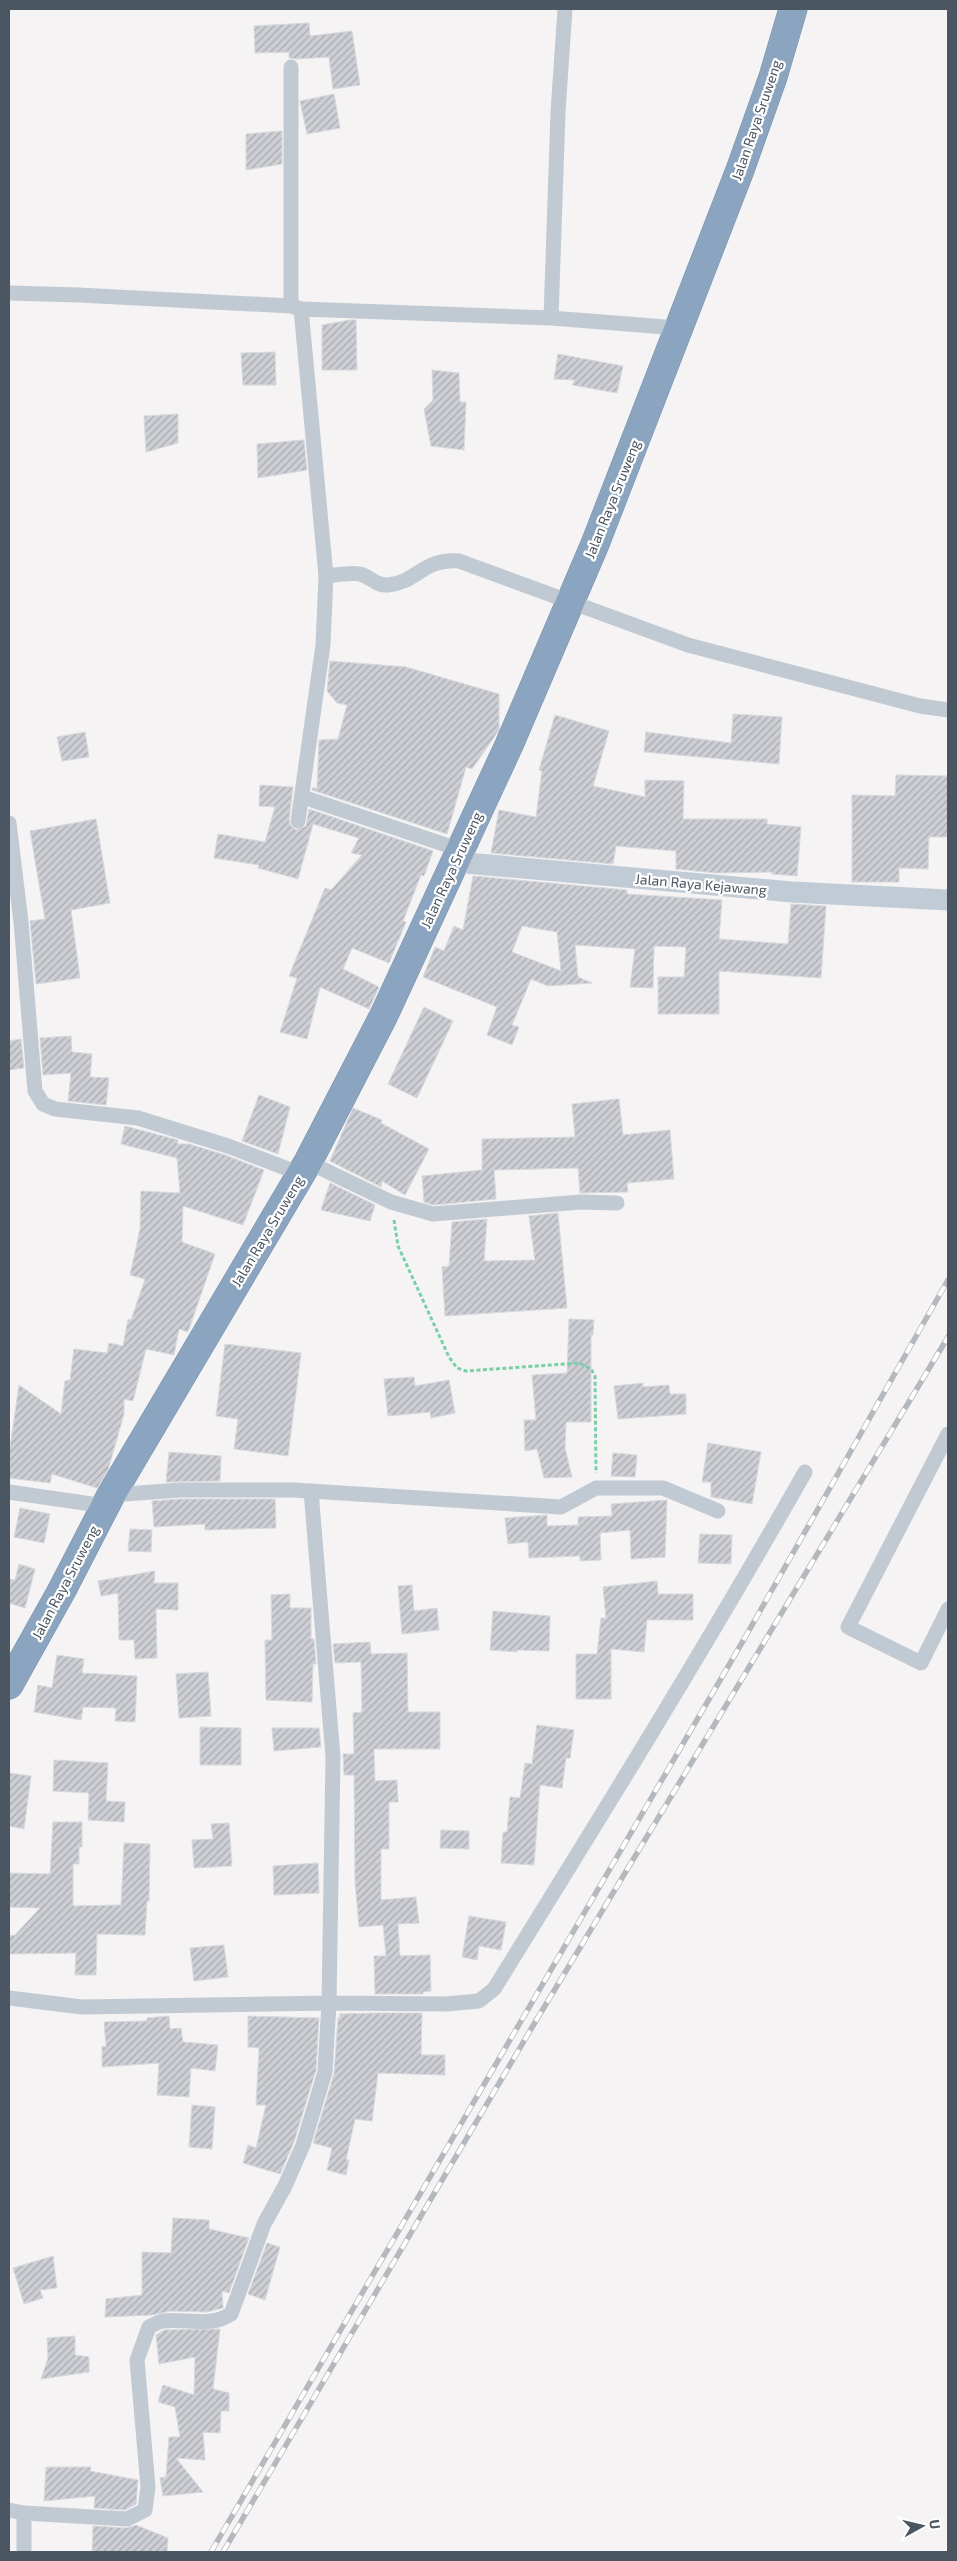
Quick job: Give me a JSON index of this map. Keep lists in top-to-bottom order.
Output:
{
  "streets": {
    "highway": ["Jalan Raya Sruweng"],
    "street": ["Jalan Raya Kejawang"]
  },
  "crossings": [
    ["Jalan Raya Sruweng", "Jalan Raya Kejawang"]
  ],
  "north": "right"
}
